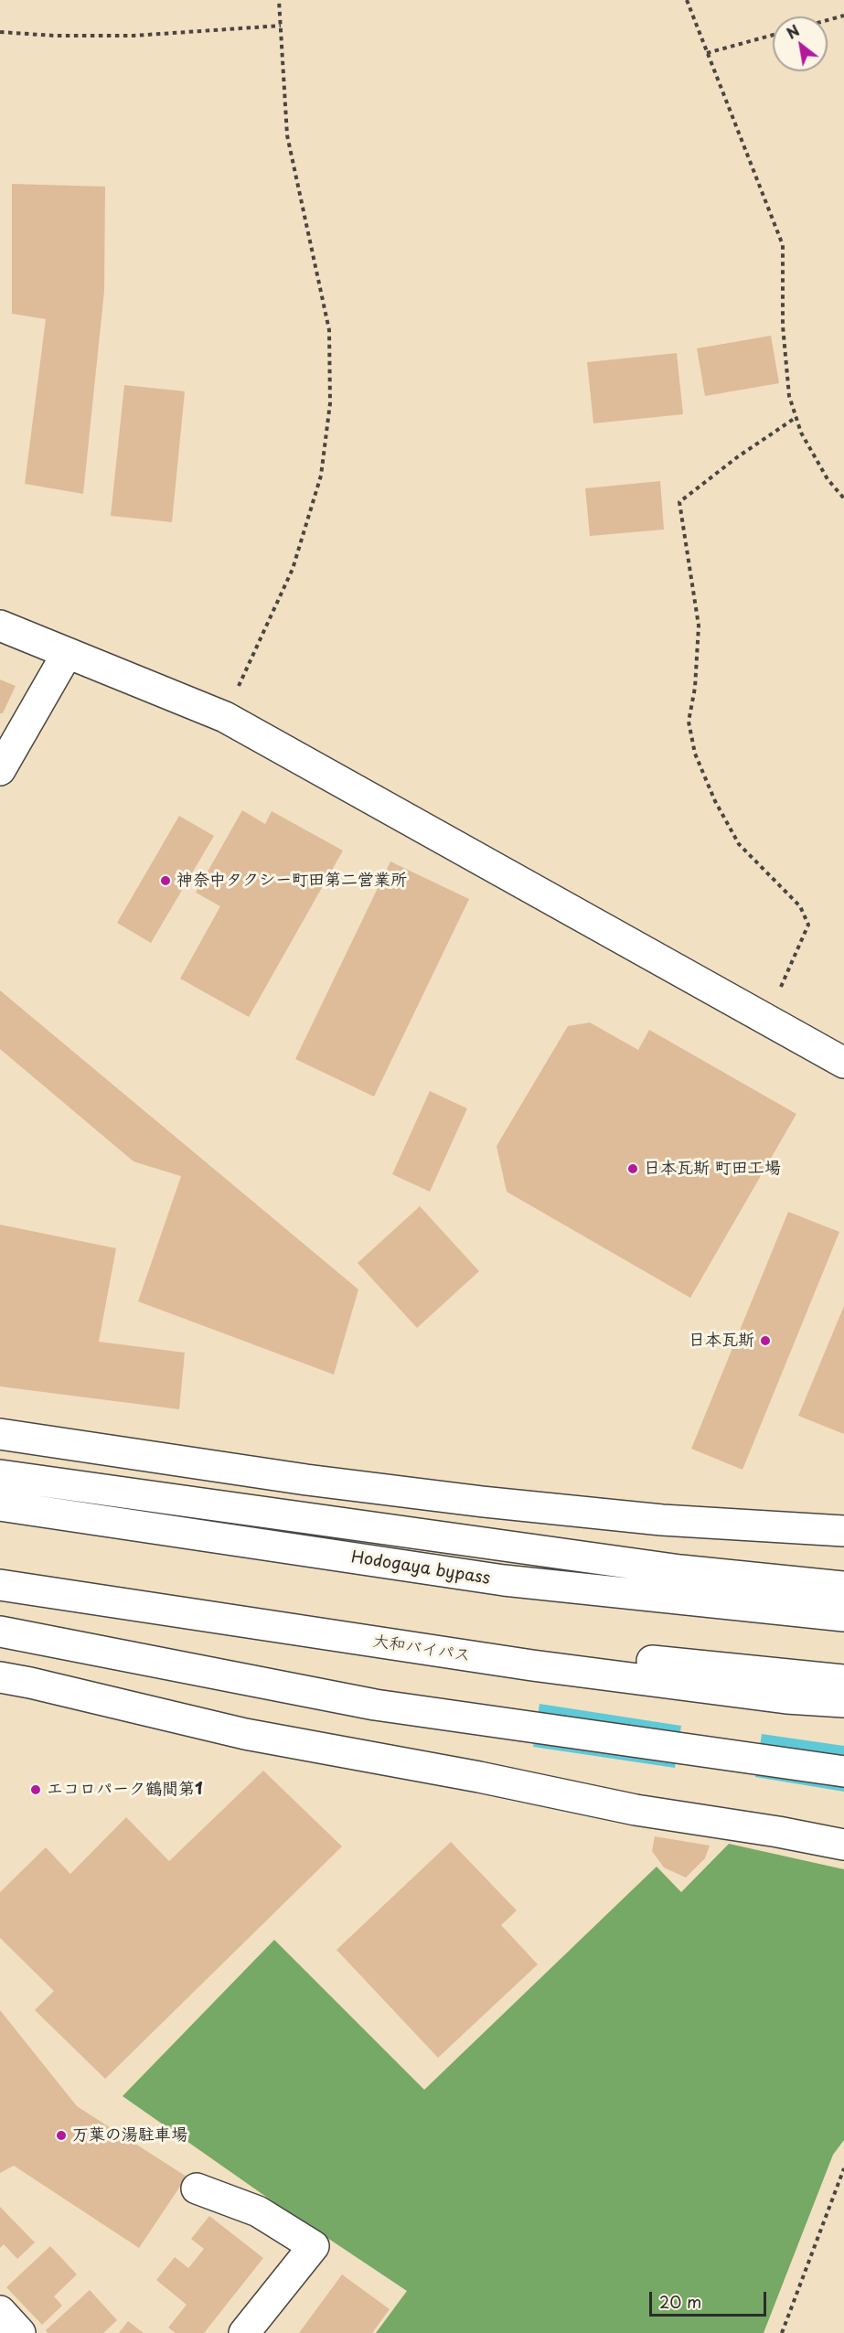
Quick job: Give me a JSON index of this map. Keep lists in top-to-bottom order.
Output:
{
  "streets": {
    "main road": ["Hodogaya bypass", "大和バイパス"]
  },
  "places": [
    "神奈中タクシー町田第二営業所",
    "日本瓦斯 町田工場",
    "日本瓦斯",
    "エコロパーク鶴間第1",
    "万葉の湯駐車場"
  ],
  "scale_bar": "20 m",
  "north": "top left"
}
